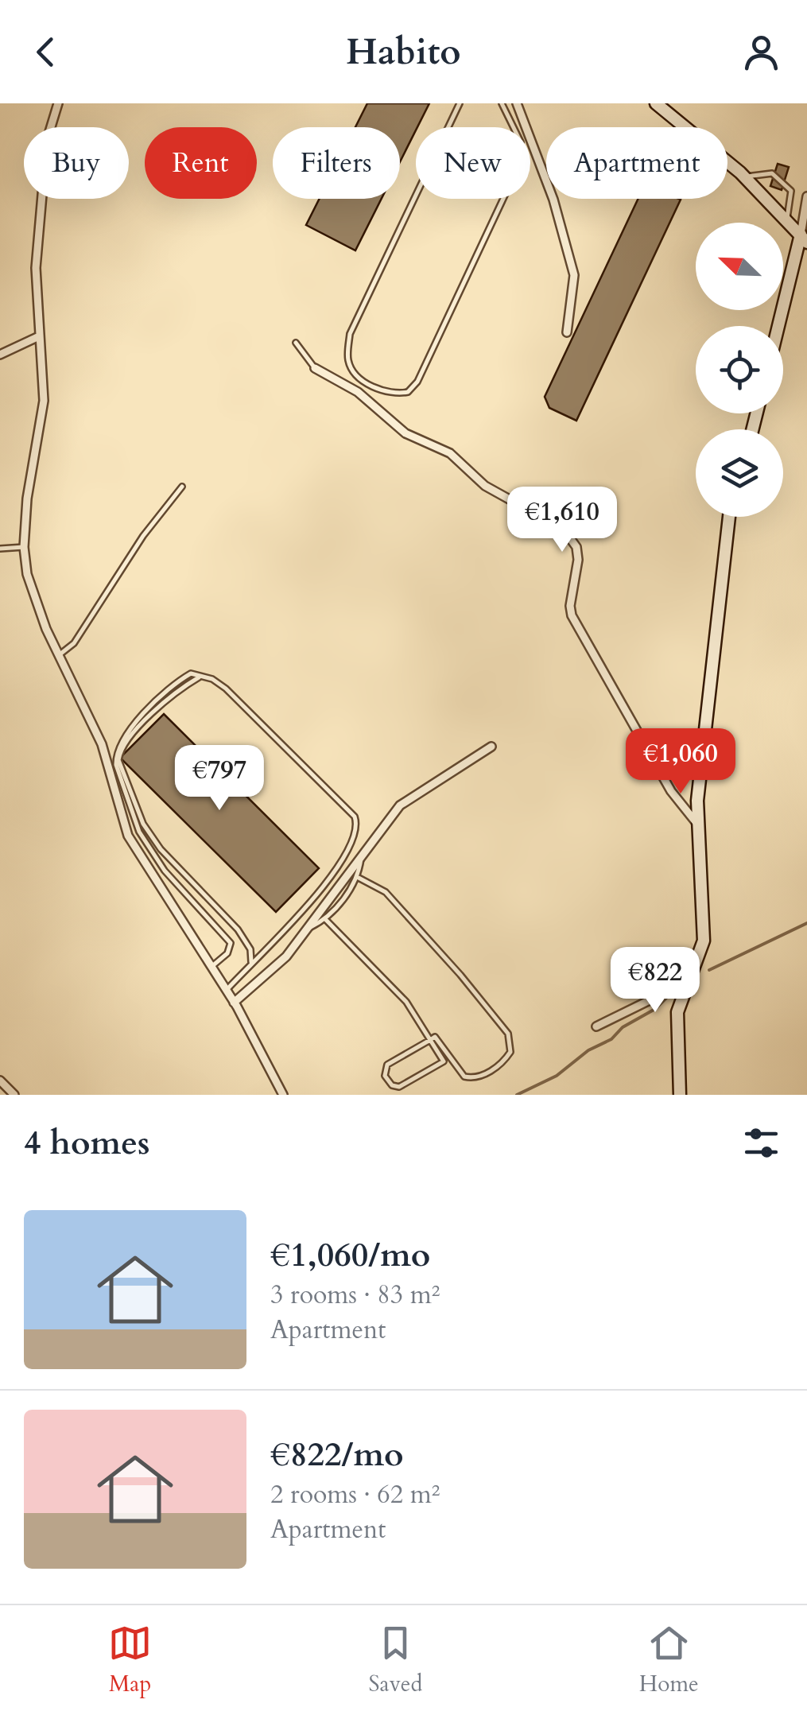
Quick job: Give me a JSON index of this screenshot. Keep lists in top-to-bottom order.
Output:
{
  "north": "top left",
  "page": {
    "header": "Habito",
    "chip": [
      "Buy",
      "Rent",
      "Filters",
      "New",
      "Apartment"
    ],
    "price": [
      "€1,610",
      "€1,060",
      "€797",
      "€822"
    ],
    "heading": "4 homes",
    "list": [
      {
        "name": "€1,060/mo",
        "note": "3 rooms · 83 m² · Apartment"
      },
      {
        "name": "€822/mo",
        "note": "2 rooms · 62 m² · Apartment"
      }
    ],
    "tabs": ["Map", "Saved", "Home"]
  }
}
